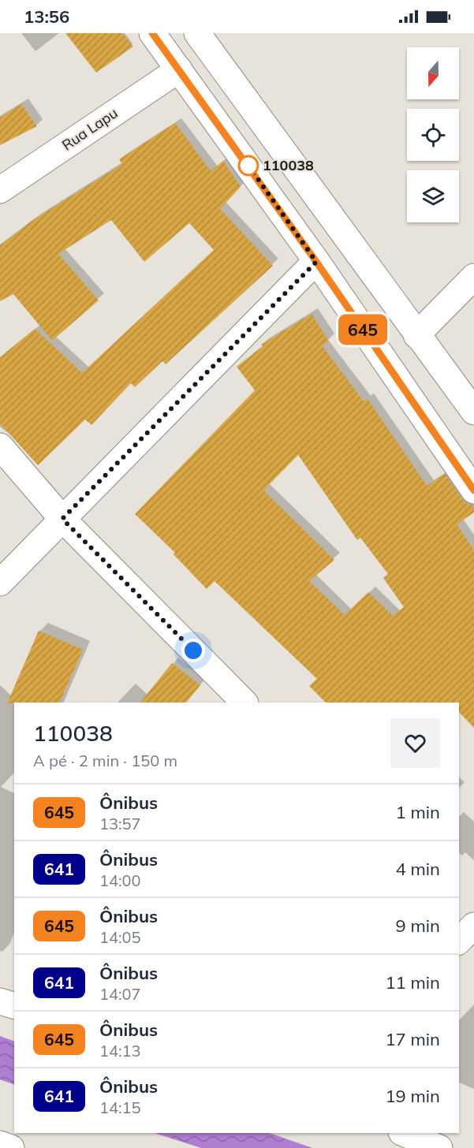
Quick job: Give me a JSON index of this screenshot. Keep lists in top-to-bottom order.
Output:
{
  "streets": {
    "main road": ["Rua Lapu"]
  },
  "places": ["110038"],
  "lines": ["bus line 645"],
  "north": "bottom",
  "page": {
    "status": "13:56",
    "on_map": "645",
    "heading": ["110038", "A pé · 2 min · 150 m"],
    "list": [
      {
        "mark": "645",
        "name": "Ônibus",
        "note": "13:57",
        "value": "1 min"
      },
      {
        "mark": "641",
        "name": "Ônibus",
        "note": "14:00",
        "value": "4 min"
      },
      {
        "mark": "645",
        "name": "Ônibus",
        "note": "14:05",
        "value": "9 min"
      },
      {
        "mark": "641",
        "name": "Ônibus",
        "note": "14:07",
        "value": "11 min"
      },
      {
        "mark": "645",
        "name": "Ônibus",
        "note": "14:13",
        "value": "17 min"
      },
      {
        "mark": "641",
        "name": "Ônibus",
        "note": "14:15",
        "value": "19 min"
      }
    ]
  }
}
